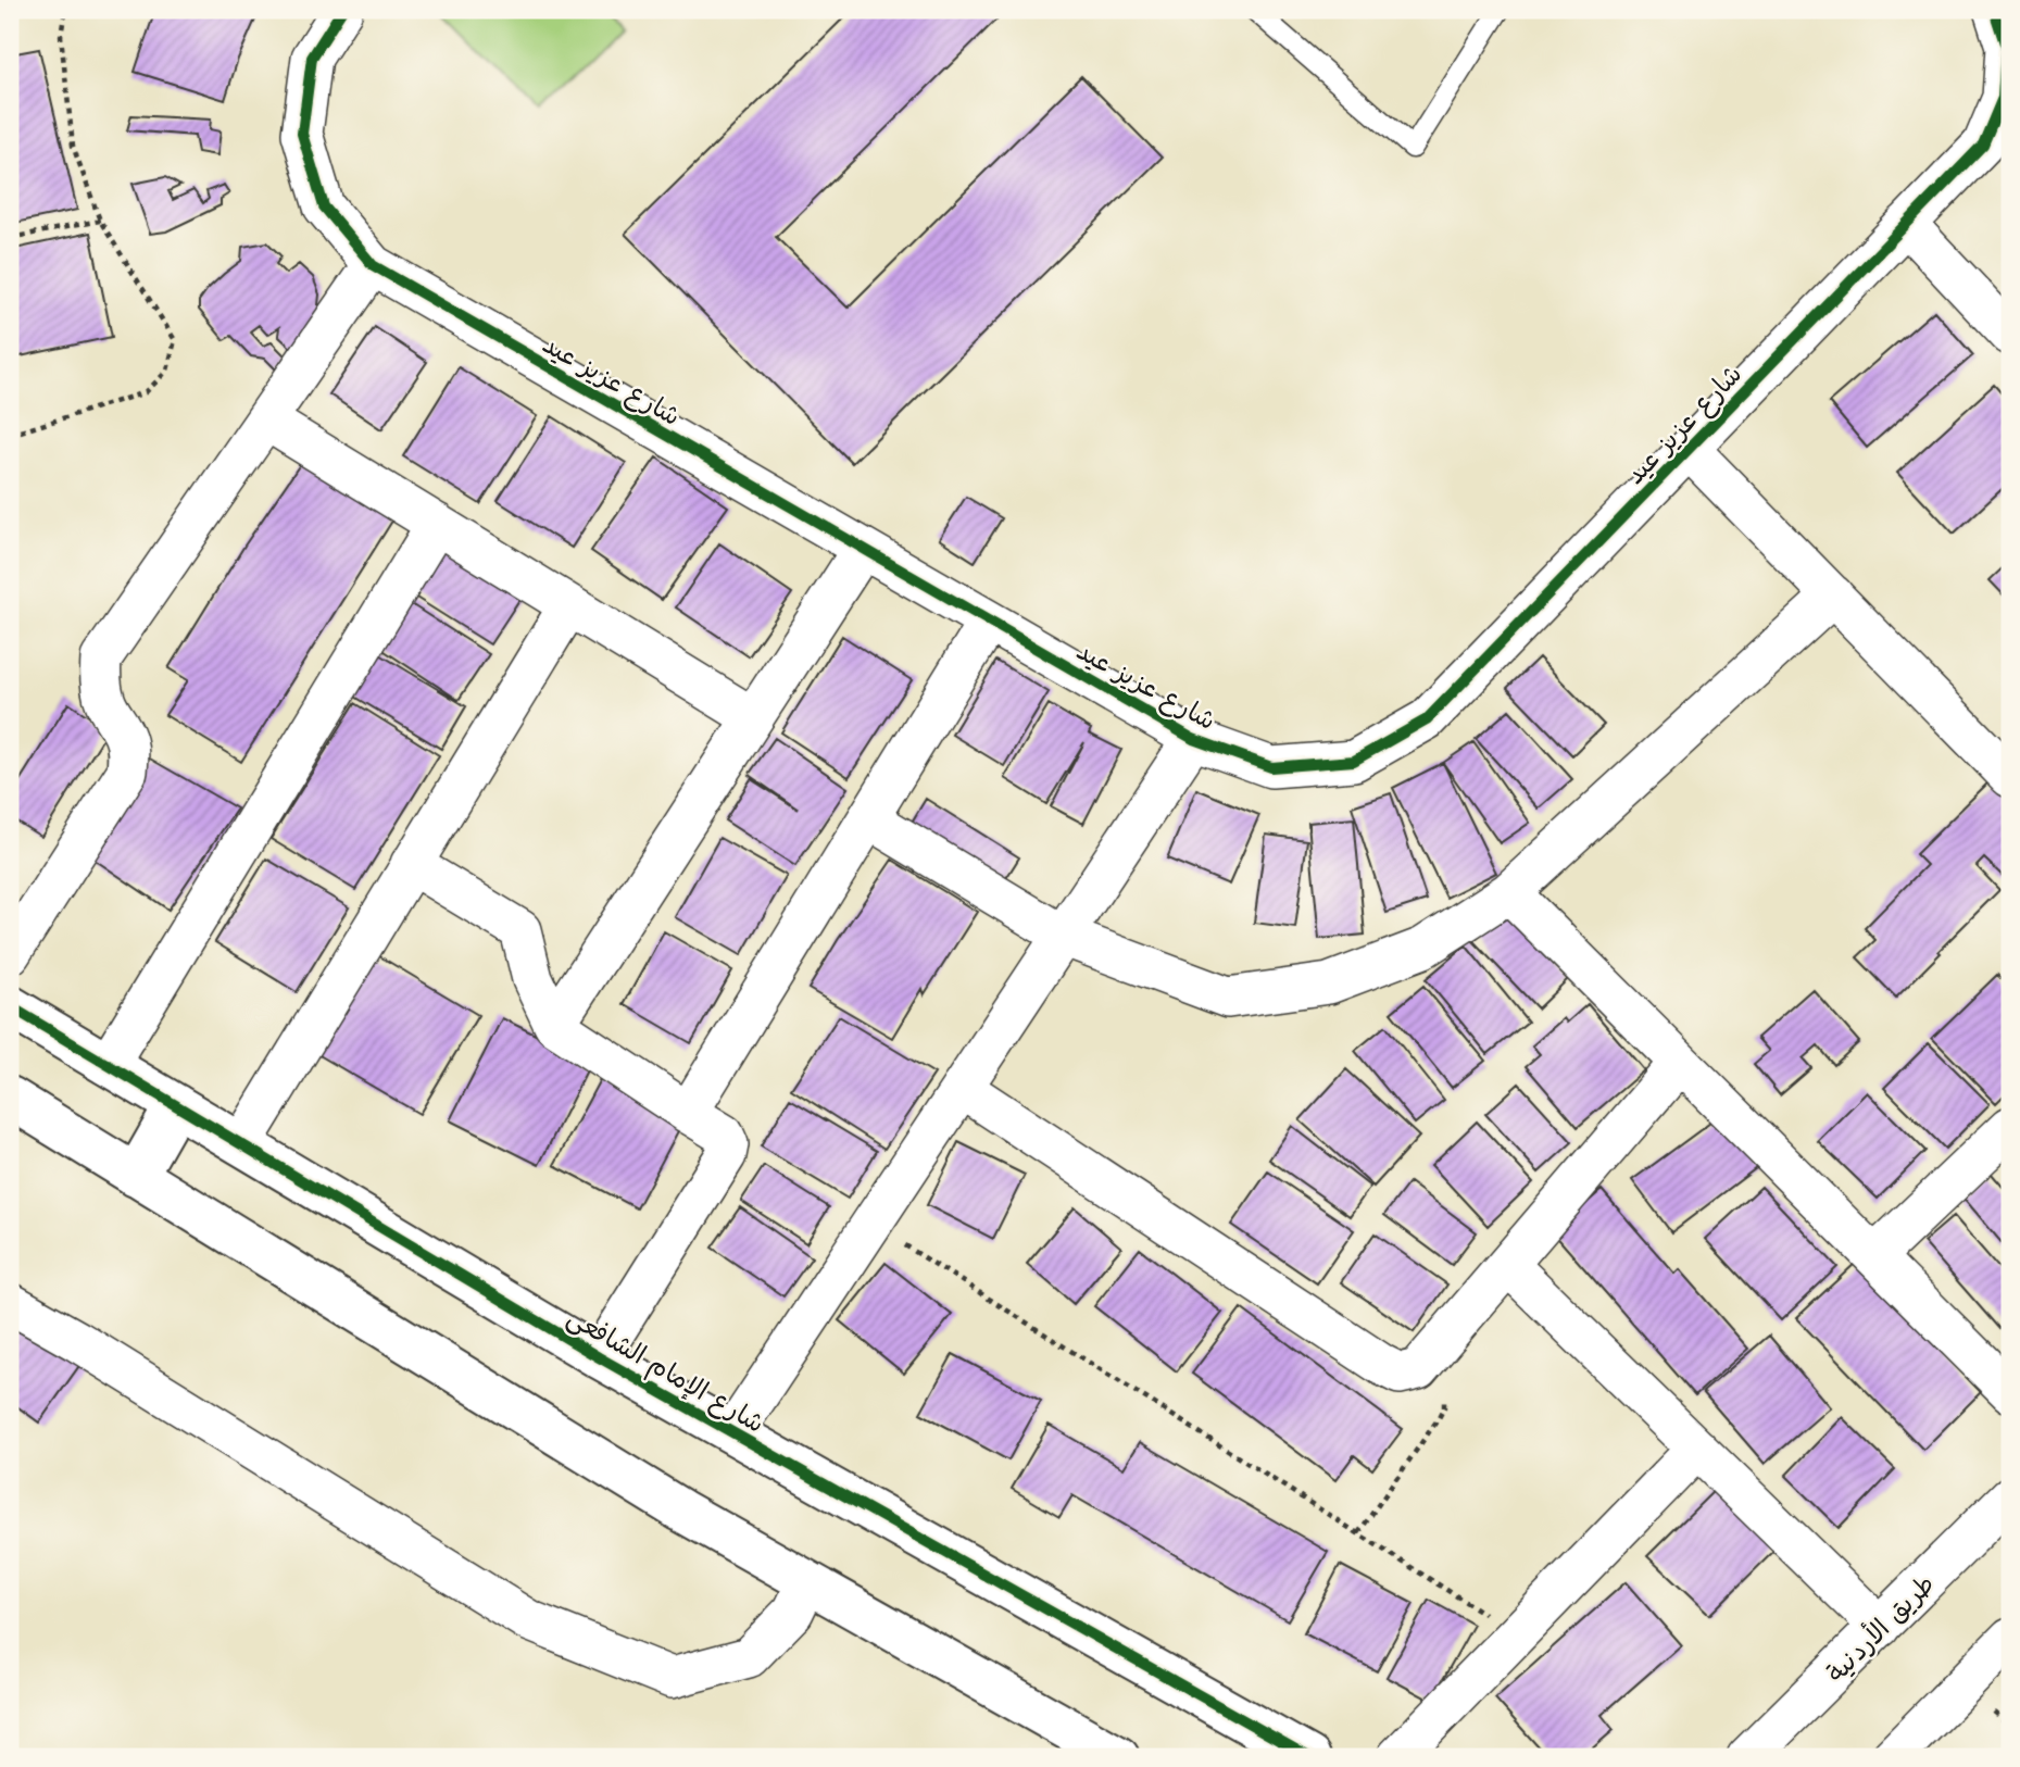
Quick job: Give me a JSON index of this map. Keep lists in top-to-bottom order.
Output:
{
  "streets": {
    "street": ["شارع عزيز عيد", "شارع الإمام الشافعى", "طريق الأردنية"]
  }
}
